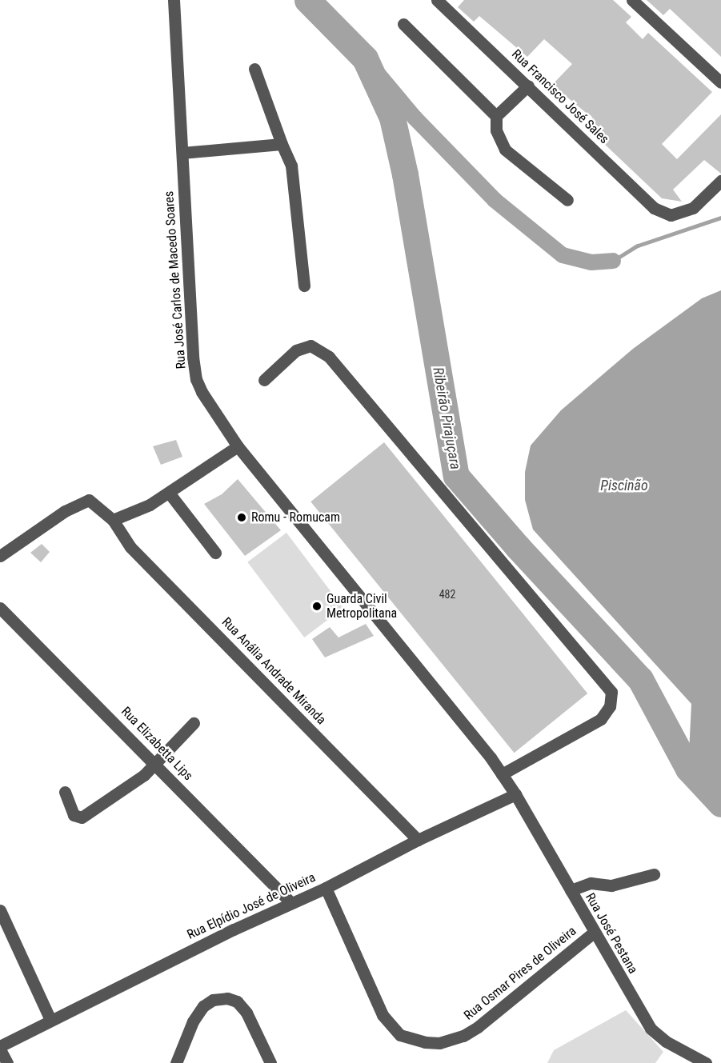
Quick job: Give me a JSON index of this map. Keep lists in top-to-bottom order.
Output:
{
  "streets": {
    "street": [
      "Rua Francisco José Sales",
      "Rua José Carlos de Macedo Soares",
      "Rua Anália Andrade Miranda",
      "Rua Elizabetta Lips",
      "Rua Elpídio José de Oliveira",
      "Rua José Pestana",
      "Rua Osmar Pires de Oliveira"
    ]
  },
  "crossings": [
    ["Rua José Carlos de Macedo Soares", "Rua Elpídio José de Oliveira"],
    ["Rua José Carlos de Macedo Soares", "Rua José Pestana"],
    ["Rua Anália Andrade Miranda", "Rua Elpídio José de Oliveira"],
    ["Rua Elizabetta Lips", "Rua Elpídio José de Oliveira"],
    ["Rua Elpídio José de Oliveira", "Rua José Pestana"],
    ["Rua Elpídio José de Oliveira", "Rua Osmar Pires de Oliveira"],
    ["Rua José Pestana", "Rua Osmar Pires de Oliveira"]
  ],
  "water": ["Ribeirão Pirajuçara", "Piscinão"],
  "places": ["Romu - Romucam", "Guarda Civil Metropolitana"],
  "house_numbers": ["482"]
}
